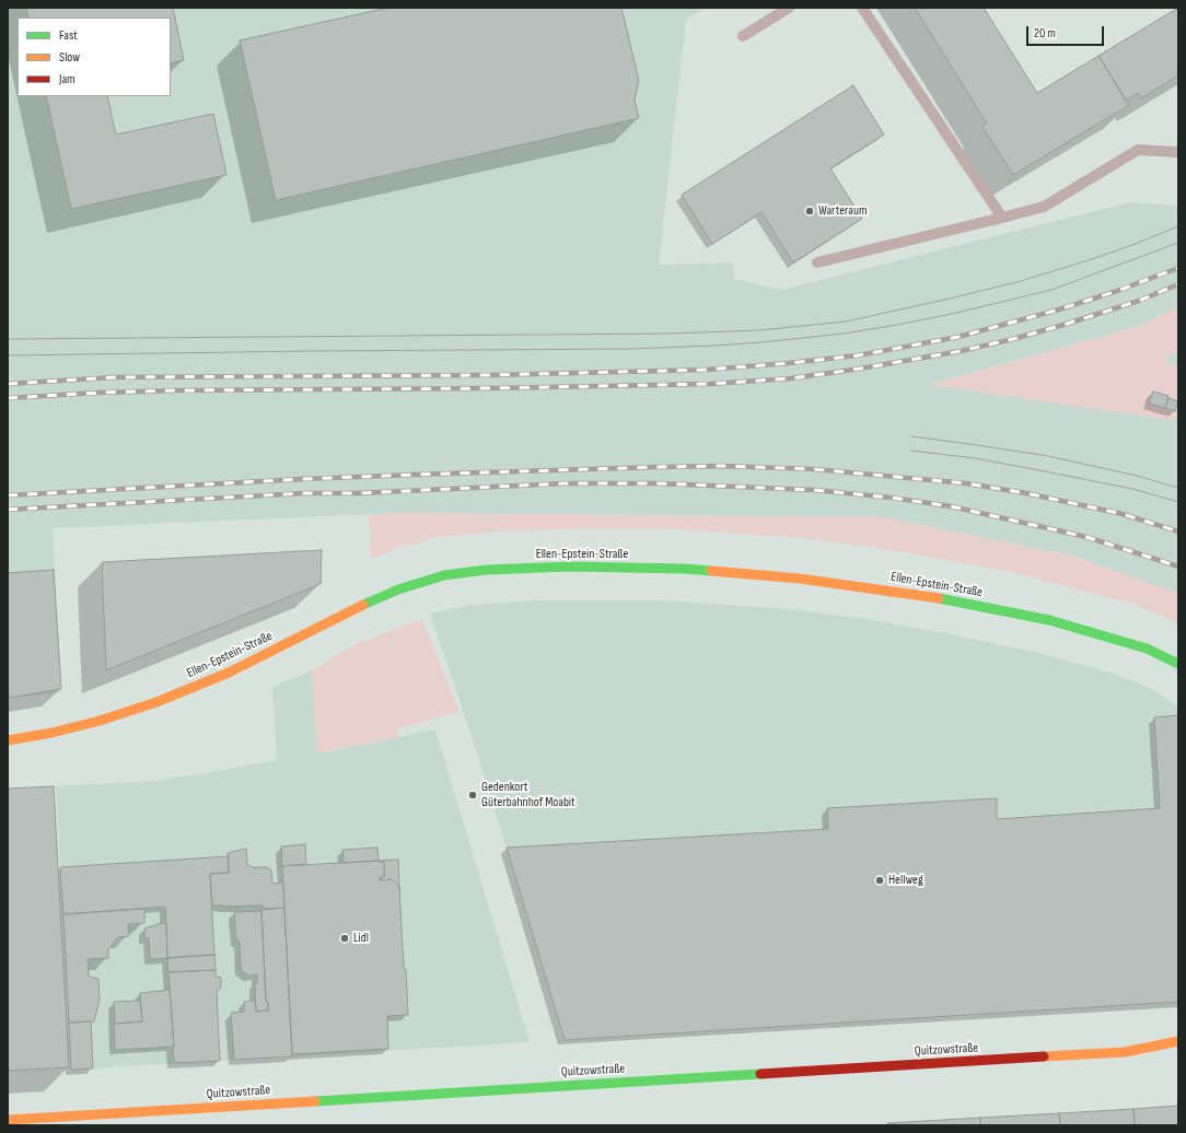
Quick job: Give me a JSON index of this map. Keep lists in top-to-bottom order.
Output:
{
  "streets": {
    "main road": ["Ellen-Epstein-Straße", "Quitzowstraße"]
  },
  "places": [
    "Warteraum",
    "Gedenkort Güterbahnhof Moabit",
    "Hellweg",
    "Lidl"
  ],
  "legend": ["Fast", "Slow", "Jam"],
  "scale_bar": "20 m"
}
